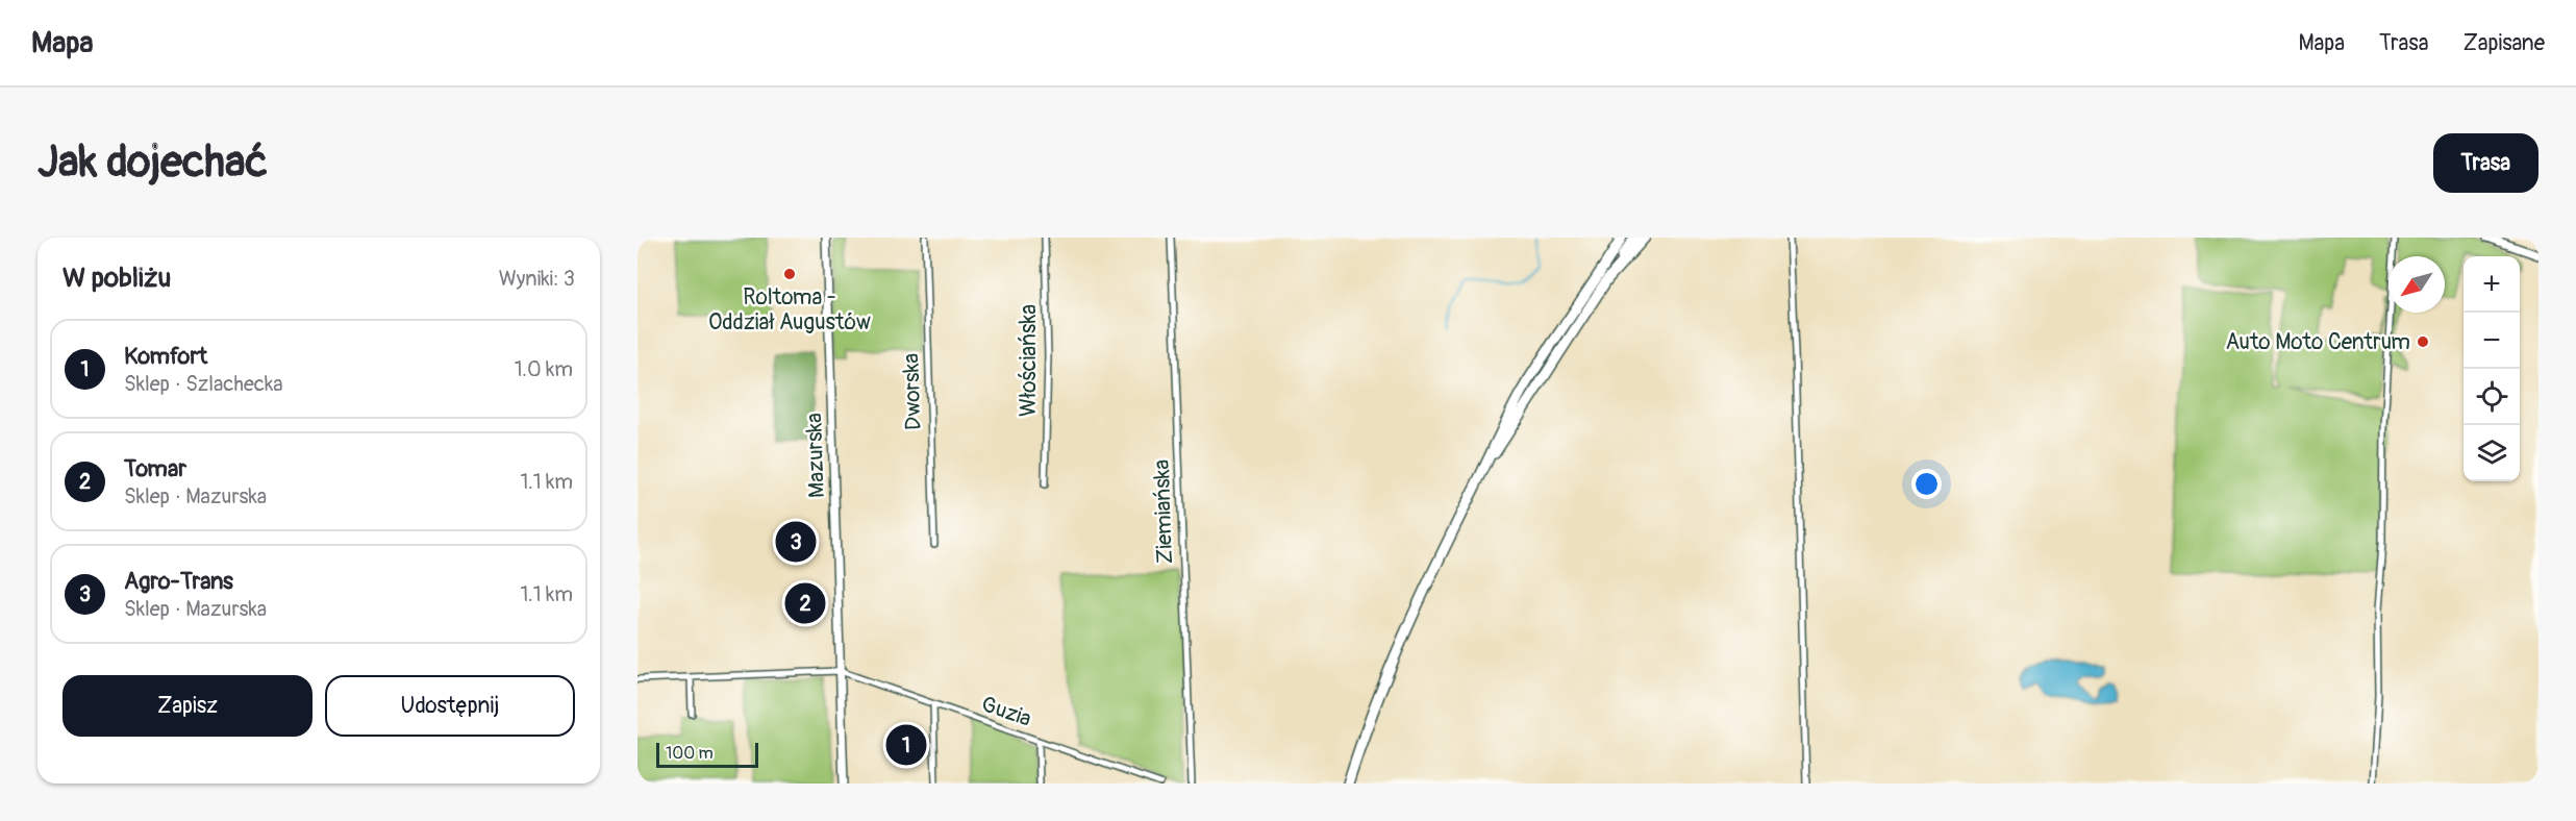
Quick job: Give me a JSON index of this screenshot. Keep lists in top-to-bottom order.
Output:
{
  "streets": {
    "main road": ["Mazurska"],
    "street": [
      "Włościańska",
      "Dworska",
      "Ziemiańska",
      "Guzia"
    ]
  },
  "crossings": [
    ["Mazurska", "Guzia"]
  ],
  "places": ["Roltoma - Oddział Augustów", "Auto Moto Centrum"],
  "scale_bar": "100 m",
  "north": "bottom left",
  "page": {
    "header": "Mapa",
    "nav": ["Mapa", "Trasa", "Zapisane"],
    "buttons": [
      "Trasa",
      ["Zapisz", "Udostępnij"]
    ],
    "title": "Jak dojechać",
    "heading": ["W pobliżu", "Wyniki: 3"],
    "map_buttons": ["+", "−"],
    "list": [
      {
        "mark": "1",
        "name": "Komfort",
        "note": "Sklep · Szlachecka",
        "value": "1.0 km"
      },
      {
        "mark": "2",
        "name": "Tomar",
        "note": "Sklep · Mazurska",
        "value": "1.1 km"
      },
      {
        "mark": "3",
        "name": "Agro-Trans",
        "note": "Sklep · Mazurska",
        "value": "1.1 km"
      }
    ],
    "pins": ["3", "2", "1"],
    "scale": "100 m"
  }
}
